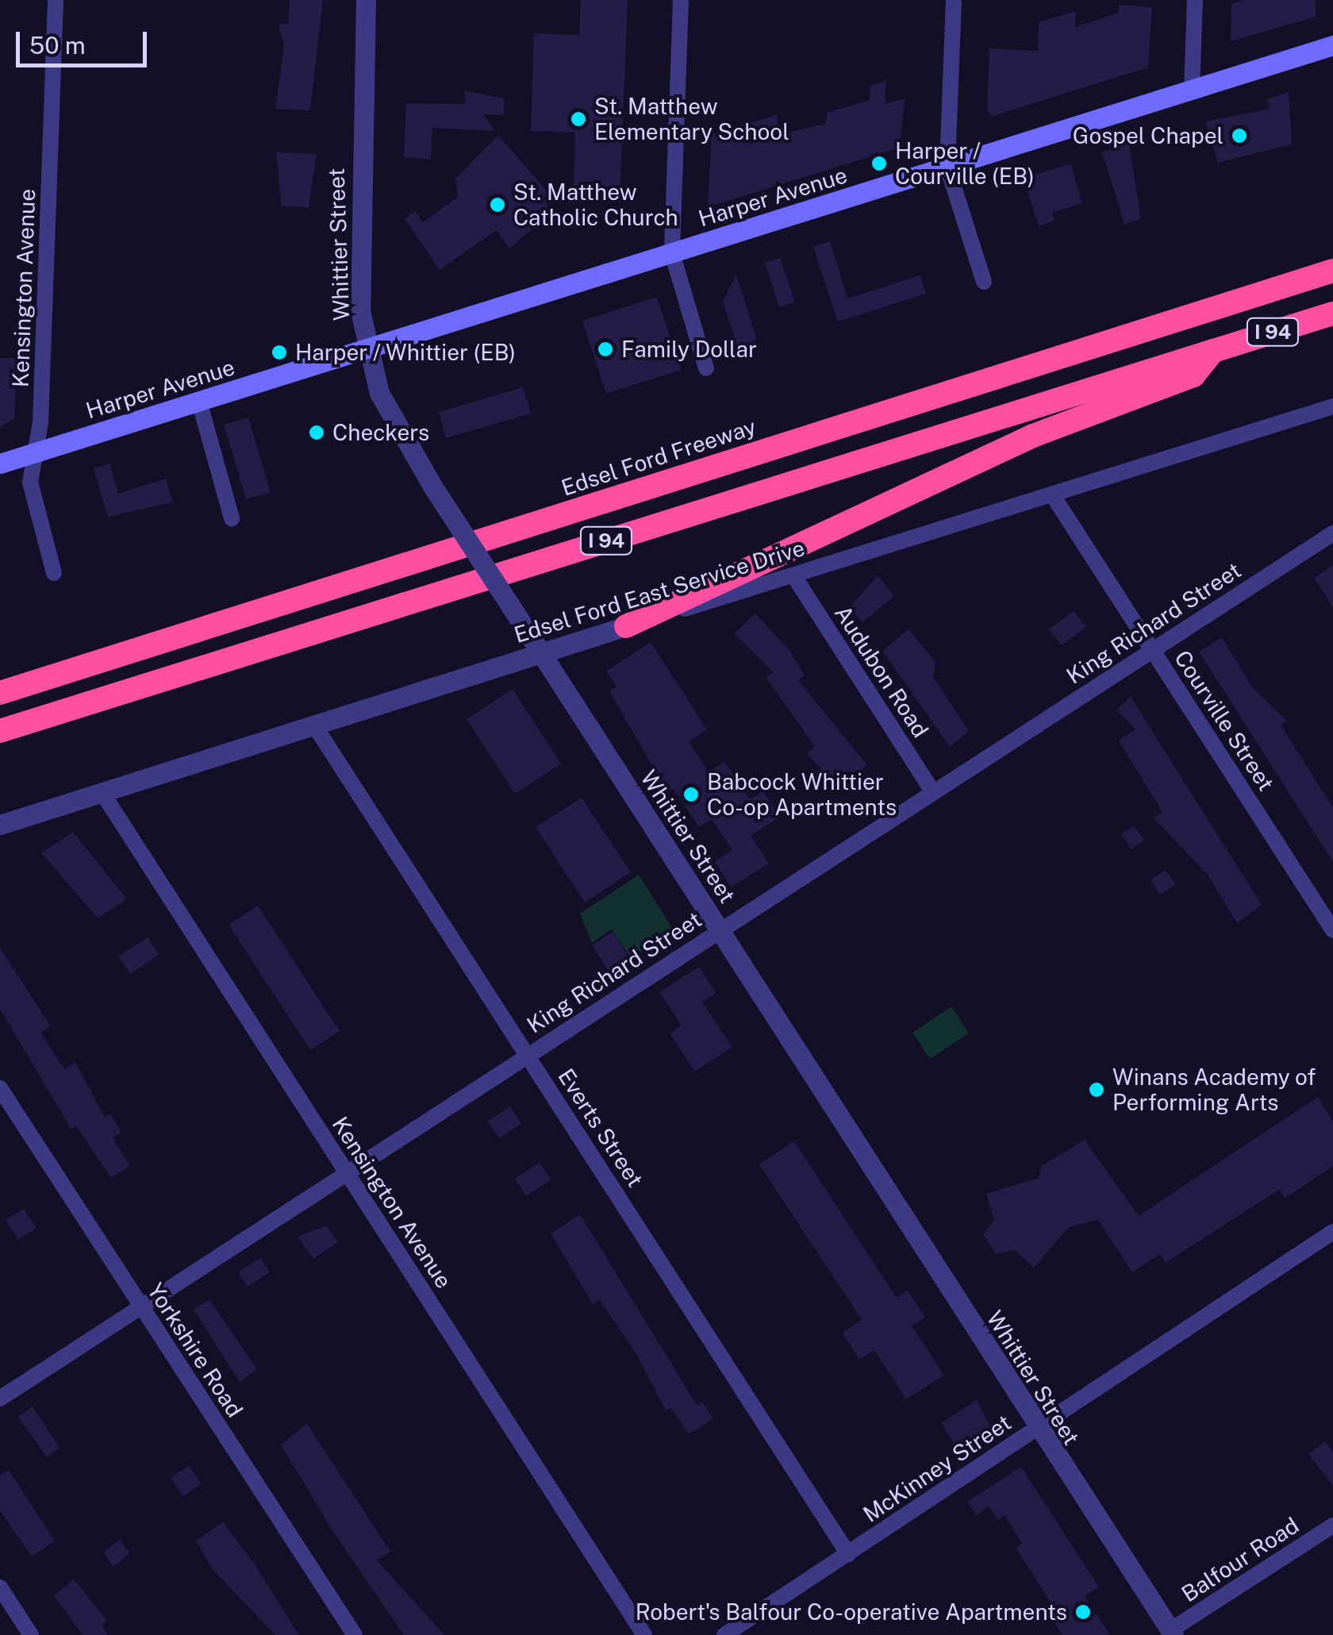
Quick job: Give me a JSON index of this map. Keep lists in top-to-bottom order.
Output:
{
  "streets": {
    "highway": ["I 94", "Edsel Ford Freeway"],
    "main road": ["Harper Avenue"],
    "street": [
      "Whittier Street",
      "Kensington Avenue",
      "Edsel Ford East Service Drive",
      "King Richard Street",
      "Audubon Road",
      "Courville Street",
      "Everts Street",
      "Yorkshire Road",
      "McKinney Street",
      "Balfour Road"
    ]
  },
  "crossings": [
    ["Harper Avenue", "Whittier Street"],
    ["Harper Avenue", "Kensington Avenue"],
    ["Whittier Street", "Edsel Ford East Service Drive"],
    ["Whittier Street", "King Richard Street"],
    ["Whittier Street", "McKinney Street"],
    ["Whittier Street", "Balfour Road"],
    ["Kensington Avenue", "Edsel Ford East Service Drive"],
    ["Kensington Avenue", "King Richard Street"],
    ["Edsel Ford East Service Drive", "Audubon Road"],
    ["Edsel Ford East Service Drive", "Courville Street"],
    ["Edsel Ford East Service Drive", "Everts Street"],
    ["King Richard Street", "Audubon Road"],
    ["King Richard Street", "Courville Street"],
    ["King Richard Street", "Everts Street"],
    ["King Richard Street", "Yorkshire Road"],
    ["Everts Street", "McKinney Street"]
  ],
  "places": [
    "St. Matthew Elementary School",
    "Gospel Chapel",
    "Harper / Courville (EB)",
    "St. Matthew Catholic Church",
    "Family Dollar",
    "Harper / Whittier (EB)",
    "Checkers",
    "Babcock Whittier Co-op Apartments",
    "Winans Academy of Performing Arts",
    "Robert's Balfour Co-operative Apartments"
  ],
  "scale_bar": "50 m"
}
